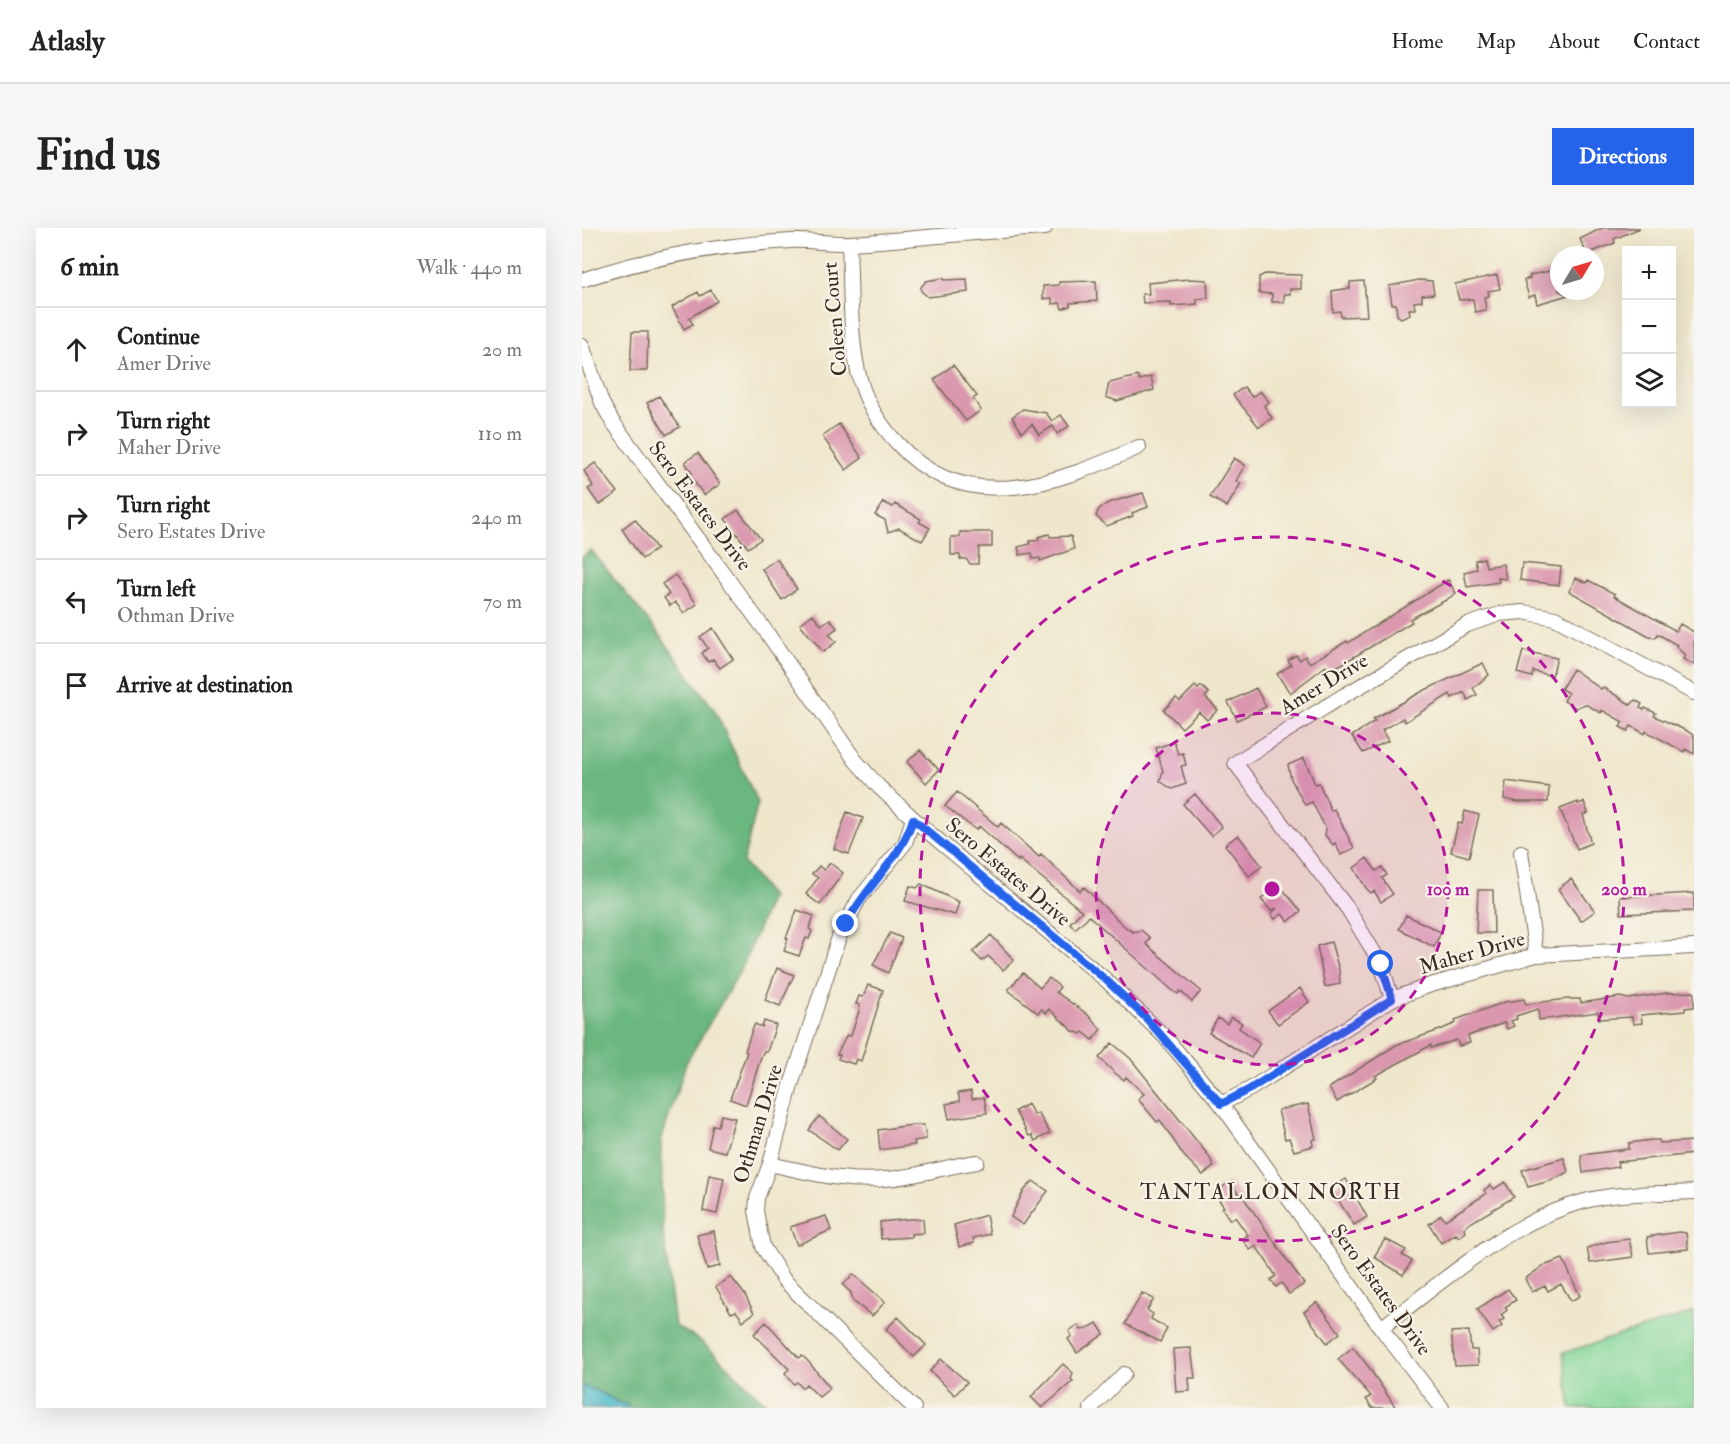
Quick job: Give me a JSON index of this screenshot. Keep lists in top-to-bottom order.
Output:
{
  "streets": {
    "street": [
      "Coleen Court",
      "Sero Estates Drive",
      "Amer Drive",
      "Maher Drive",
      "Othman Drive"
    ]
  },
  "crossings": [
    ["Sero Estates Drive", "Maher Drive"],
    ["Sero Estates Drive", "Othman Drive"],
    ["Amer Drive", "Maher Drive"]
  ],
  "districts": ["TANTALLON NORTH"],
  "north": "top right",
  "page": {
    "header": "Atlasly",
    "nav": [
      "Home",
      "Map",
      "About",
      "Contact"
    ],
    "buttons": "Directions",
    "title": "Find us",
    "heading": ["6 min", "Walk · 440 m"],
    "map_buttons": ["+", "−"],
    "list": [
      ["Continue", "Amer Drive", "20 m"],
      ["Turn right", "Maher Drive", "110 m"],
      ["Turn right", "Sero Estates Drive", "240 m"],
      ["Turn left", "Othman Drive", "70 m"],
      "Arrive at destination"
    ]
  },
  "rings": ["100 m", "200 m"]
}
